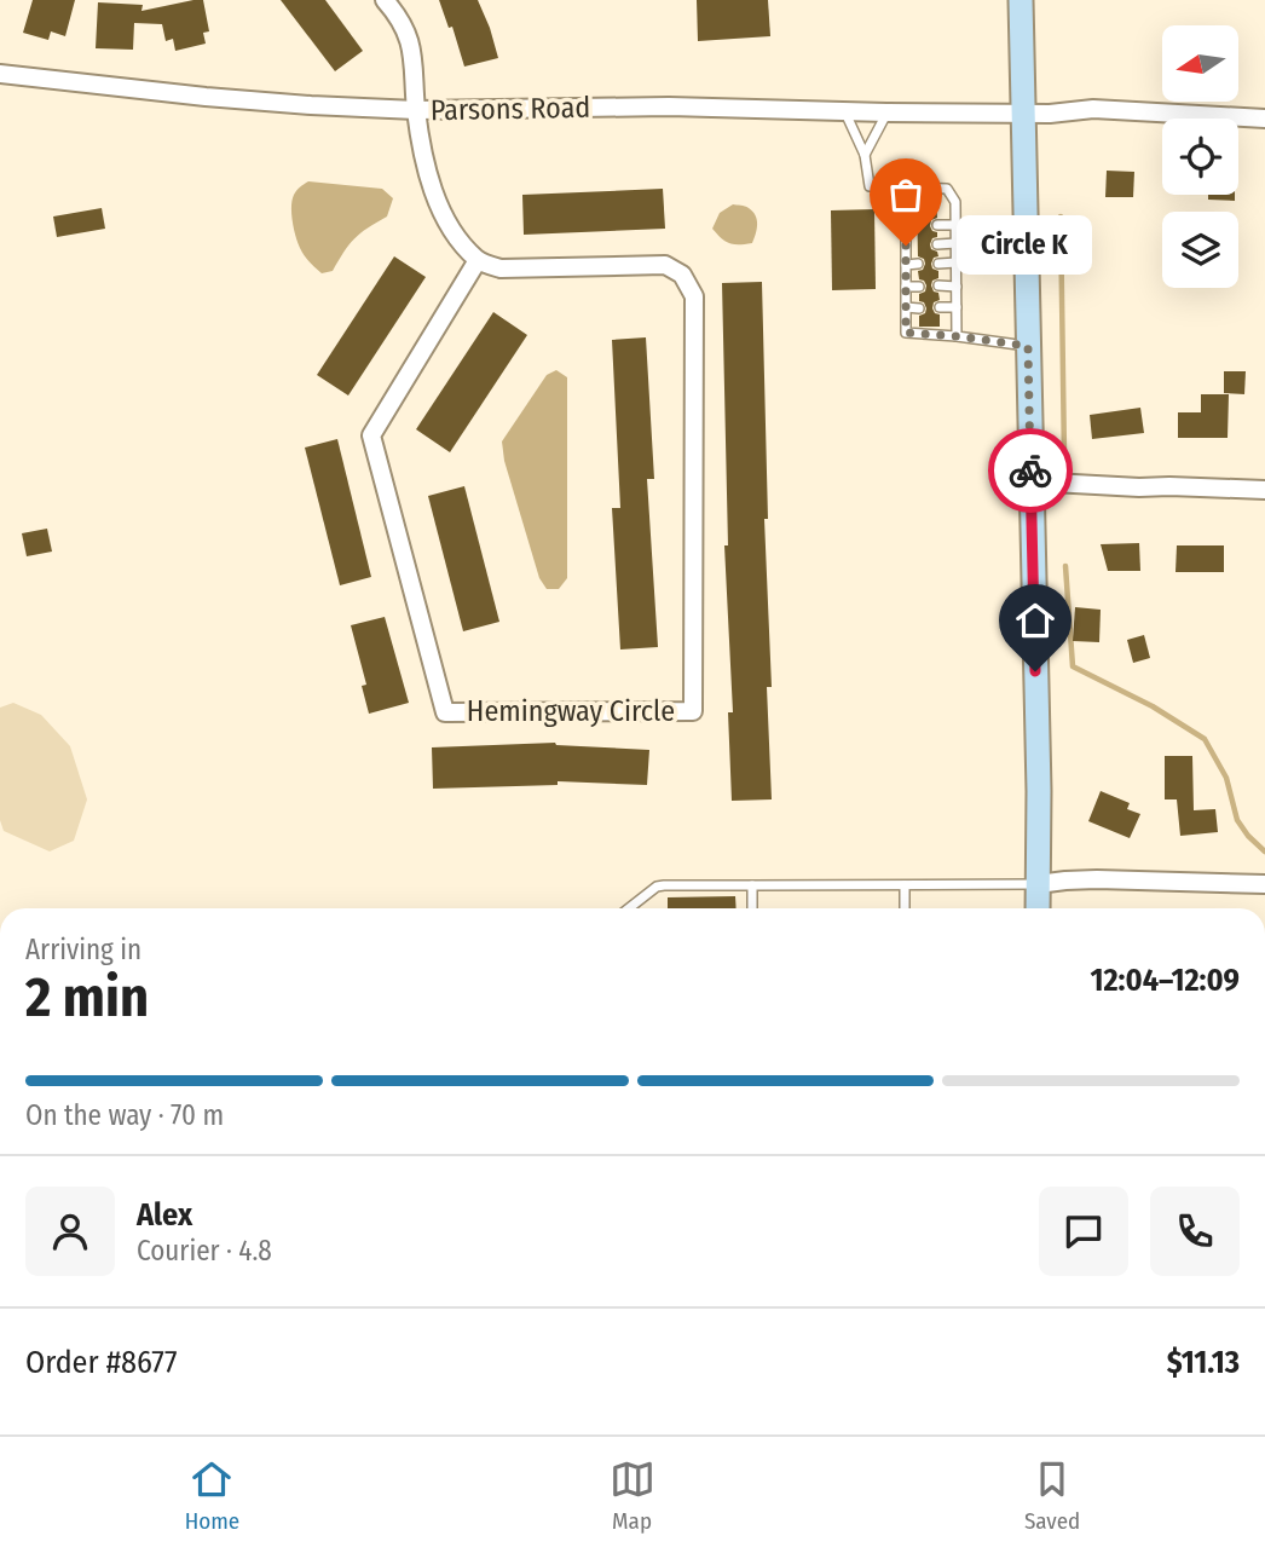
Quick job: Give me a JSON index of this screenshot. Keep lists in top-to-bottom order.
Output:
{
  "streets": {
    "street": ["Parsons Road", "Hemingway Circle"]
  },
  "places": ["Circle K"],
  "north": "left",
  "page": {
    "bubble": "Circle K",
    "heading": ["2 min", "Arriving in", "12:04–12:09"],
    "panel": [
      "Alex",
      "Courier · 4.8",
      "Order #8677",
      "$11.13"
    ],
    "bar": "On the way · 70 m",
    "tabs": ["Home", "Map", "Saved"]
  }
}
